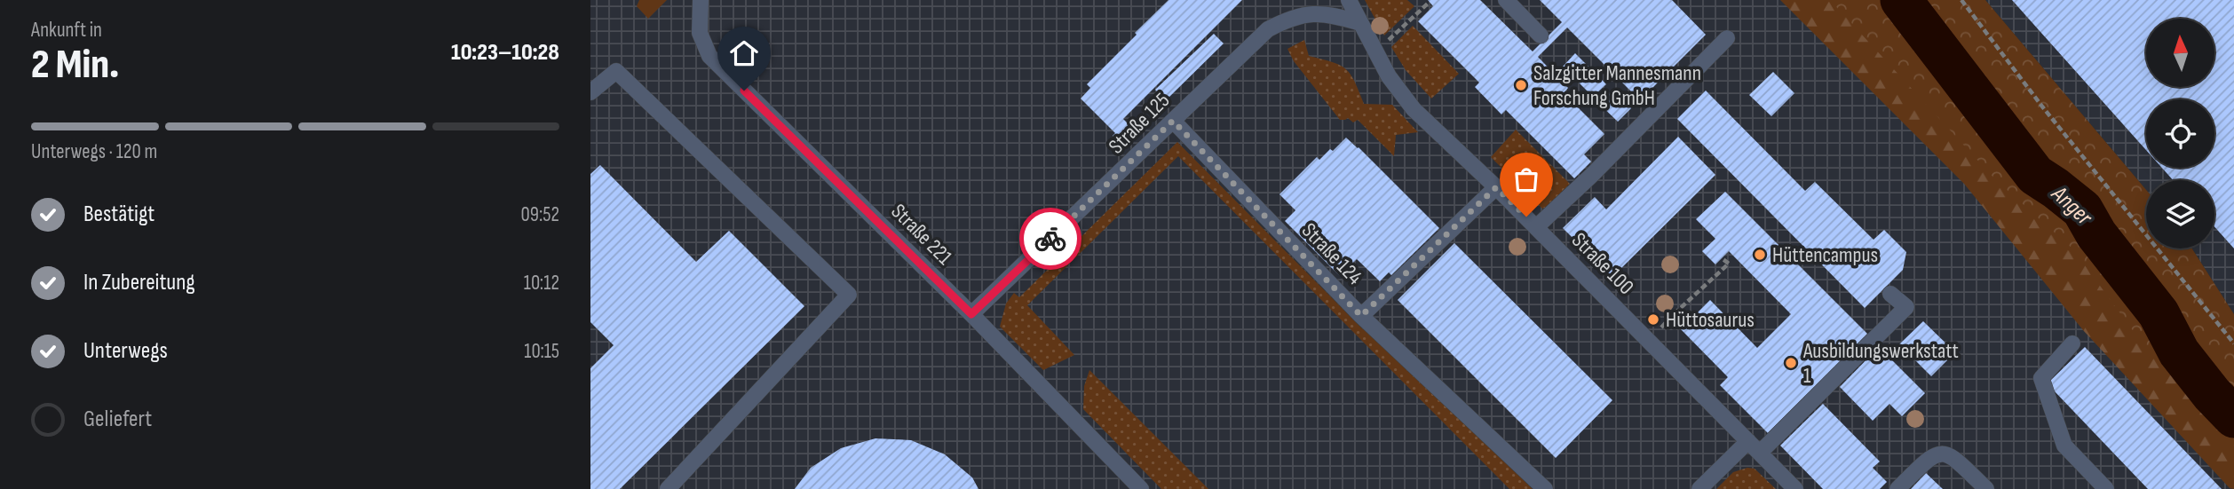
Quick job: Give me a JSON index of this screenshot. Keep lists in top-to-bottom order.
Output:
{
  "streets": {
    "street": [
      "Straße 125",
      "Straße 221",
      "Straße 124",
      "Straße 100"
    ]
  },
  "crossings": [
    ["Straße 125", "Straße 221"],
    ["Straße 125", "Straße 124"],
    ["Straße 125", "Straße 100"]
  ],
  "water": ["Anger"],
  "places": [
    "Salzgitter Mannesmann Forschung GmbH",
    "Hüttencampus",
    "Hüttosaurus",
    "Ausbildungswerkstatt 1"
  ],
  "north": "top",
  "page": {
    "heading": ["2 Min.", "Ankunft in", "10:23–10:28"],
    "bar": "Unterwegs · 120 m",
    "list": [
      ["Bestätigt", "09:52"],
      ["In Zubereitung", "10:12"],
      ["Unterwegs", "10:15"],
      "Geliefert"
    ]
  }
}
